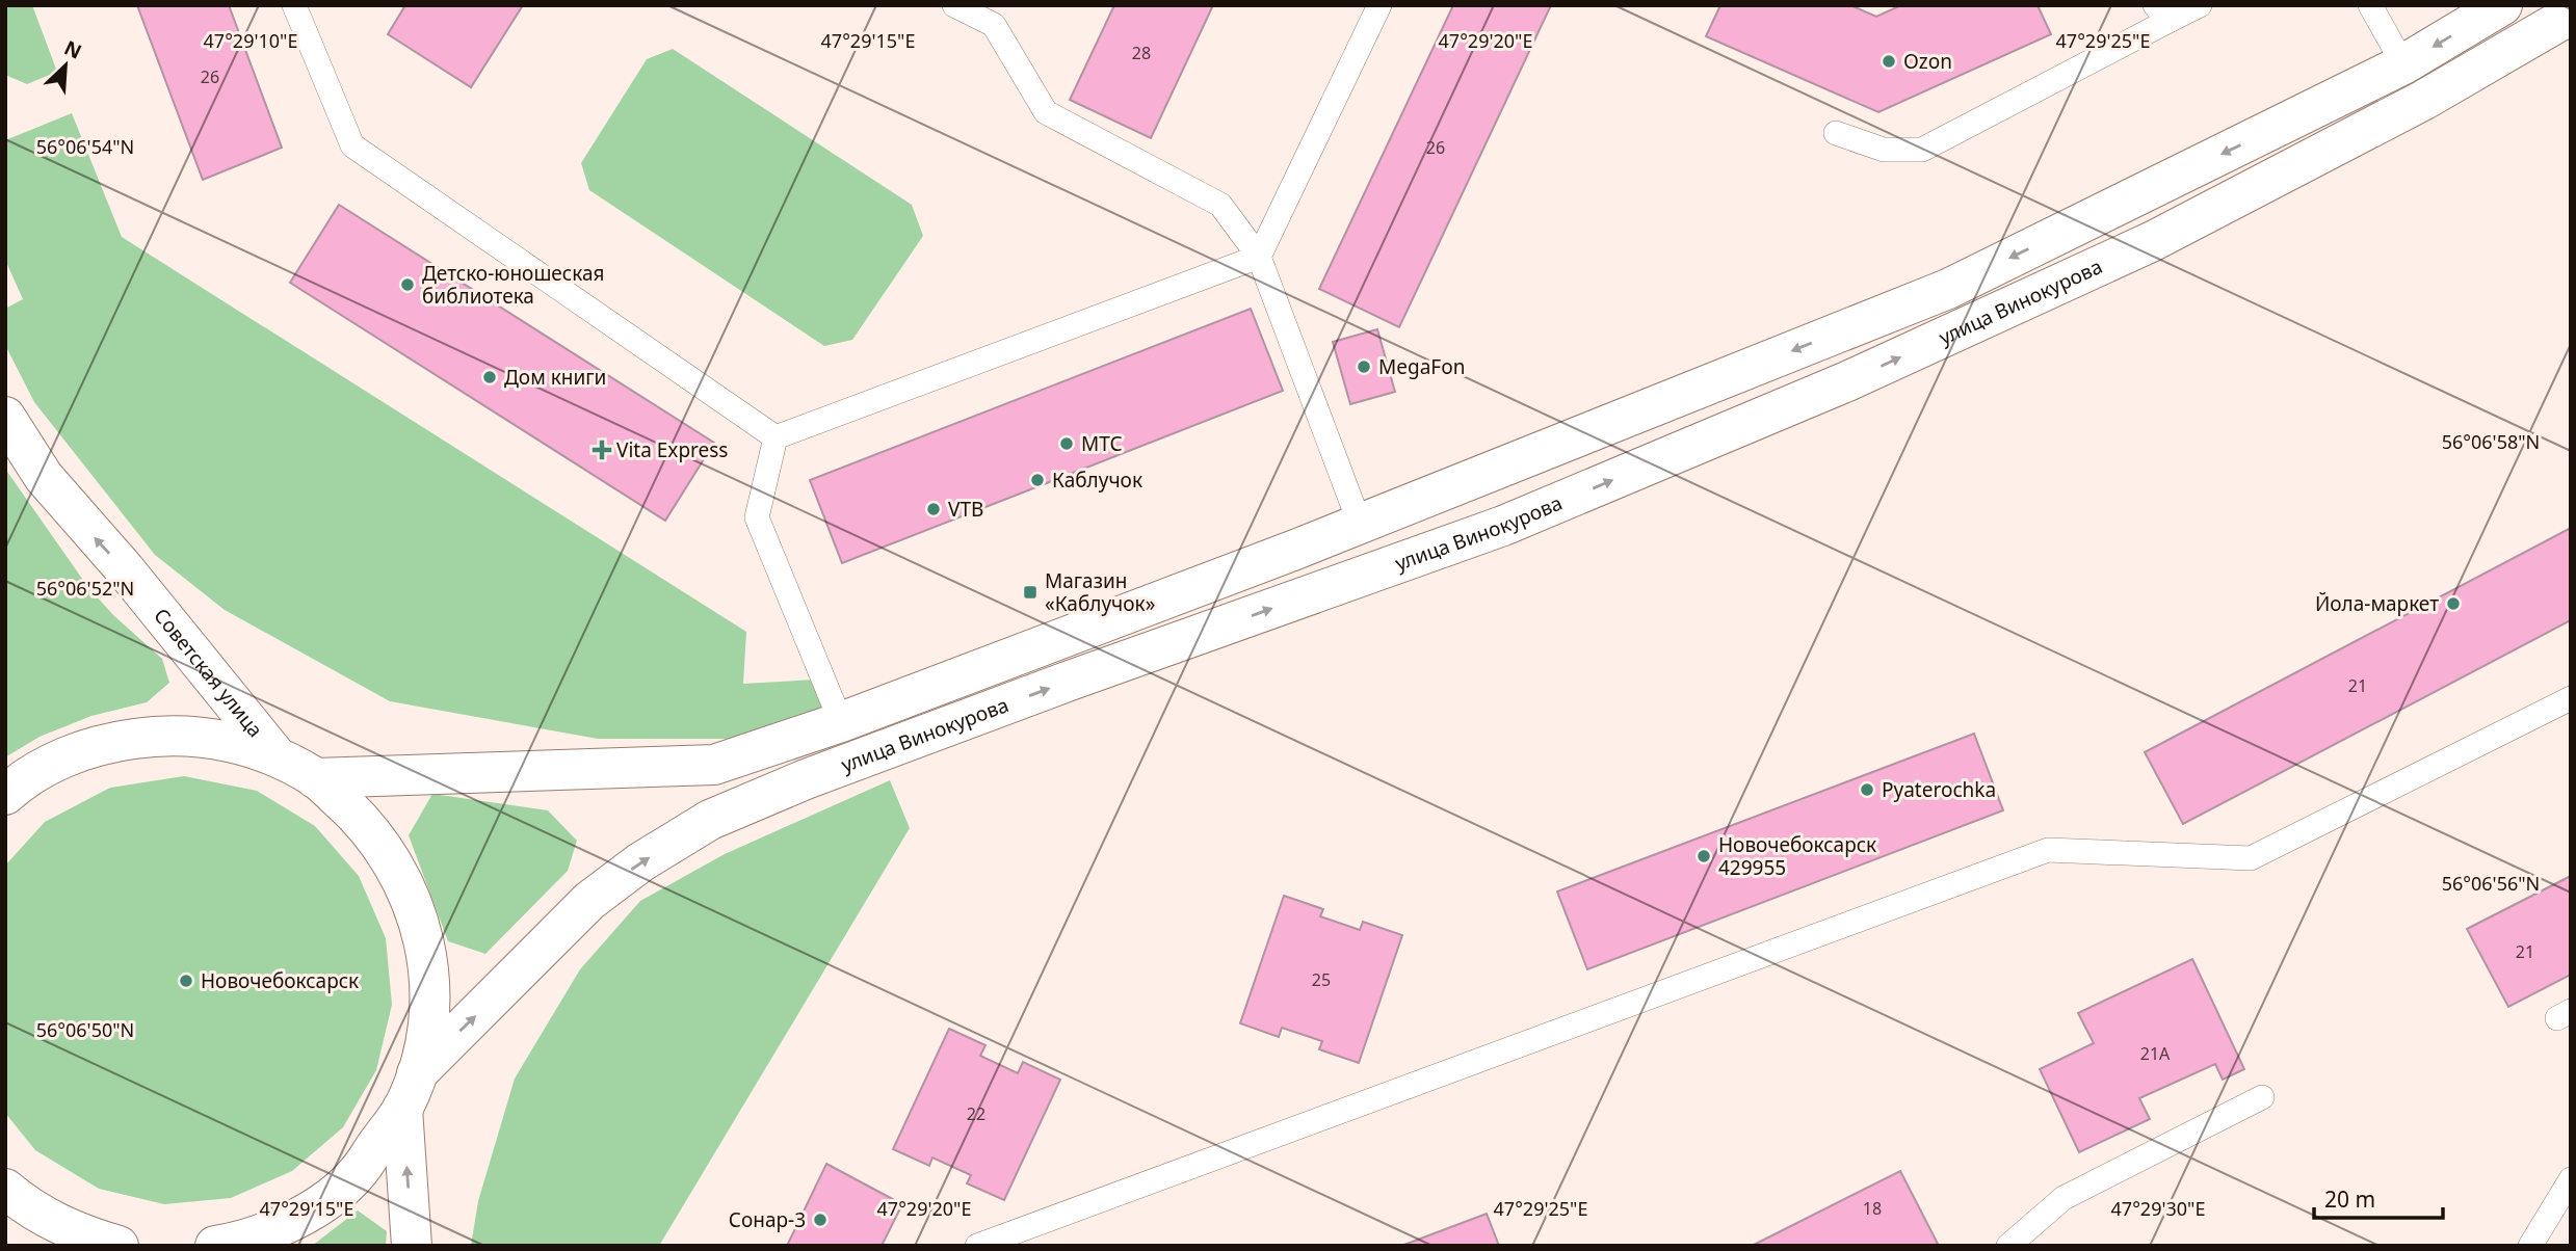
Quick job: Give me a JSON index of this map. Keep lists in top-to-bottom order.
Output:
{
  "streets": {
    "main road": ["улица Винокурова", "Советская улица"]
  },
  "one_way": ["Советская улица"],
  "places": {
    "other": [
      "Ozon",
      "Детско-юношеская библиотека",
      "MegaFon",
      "Дом книги",
      "МТС",
      "Каблучок",
      "VTB",
      "Йола-маркет",
      "Pyaterochka",
      "Новочебоксарск 429955",
      "Новочебоксарск",
      "Сонар-3"
    ],
    "health": ["Vita Express"],
    "transit": ["Магазин «Каблучок»"]
  },
  "house_numbers": [
    "28",
    "26",
    "26",
    "21",
    "21",
    "25",
    "21А",
    "22",
    "18"
  ],
  "scale_bar": "20 m",
  "north": "top right",
  "coordinates": [
    "47°29'10\"E",
    "47°29'15\"E",
    "47°29'20\"E",
    "47°29'25\"E",
    "56°06'54\"N",
    "56°06'58\"N",
    "56°06'52\"N",
    "56°06'56\"N",
    "56°06'50\"N",
    "47°29'30\"E"
  ]
}
